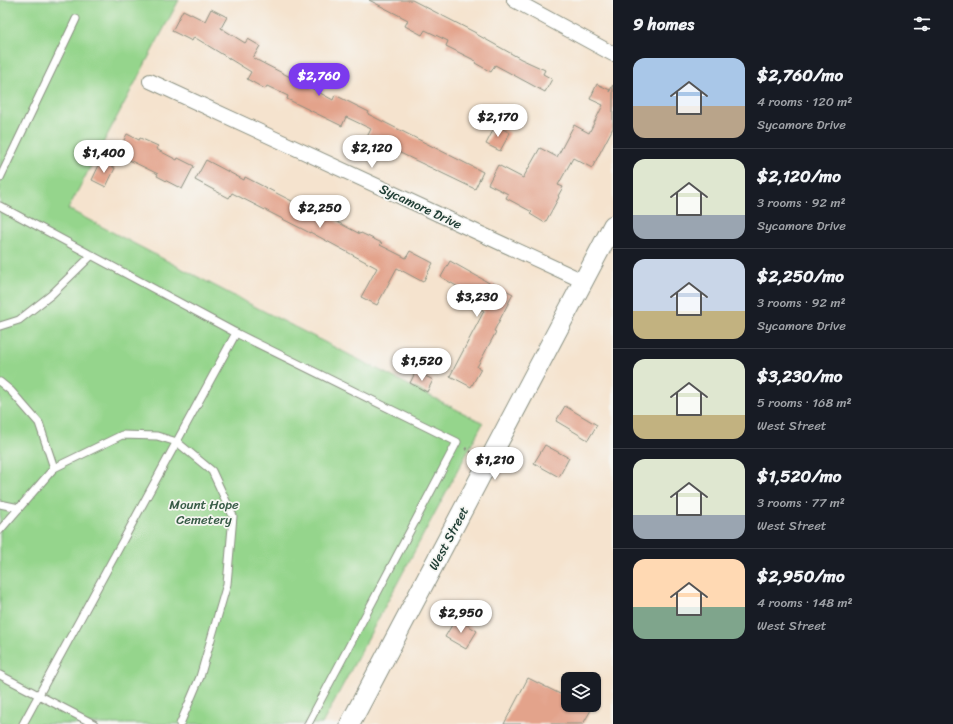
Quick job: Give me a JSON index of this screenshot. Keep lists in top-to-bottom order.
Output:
{
  "streets": {
    "main road": ["West Street"],
    "street": ["Sycamore Drive"]
  },
  "crossings": [
    ["Sycamore Drive", "West Street"]
  ],
  "parks": ["Mount Hope Cemetery"],
  "page": {
    "heading": "9 homes",
    "list": [
      {
        "name": "$2,760/mo",
        "note": "4 rooms · 120 m² · Sycamore Drive"
      },
      {
        "name": "$2,120/mo",
        "note": "3 rooms · 92 m² · Sycamore Drive"
      },
      {
        "name": "$2,250/mo",
        "note": "3 rooms · 92 m² · Sycamore Drive"
      },
      {
        "name": "$3,230/mo",
        "note": "5 rooms · 168 m² · West Street"
      },
      {
        "name": "$1,520/mo",
        "note": "3 rooms · 77 m² · West Street"
      },
      {
        "name": "$2,950/mo",
        "note": "4 rooms · 148 m² · West Street"
      }
    ],
    "price": [
      "$2,760",
      "$2,170",
      "$2,120",
      "$1,400",
      "$2,250",
      "$3,230",
      "$1,520",
      "$1,210",
      "$2,950"
    ]
  }
}
